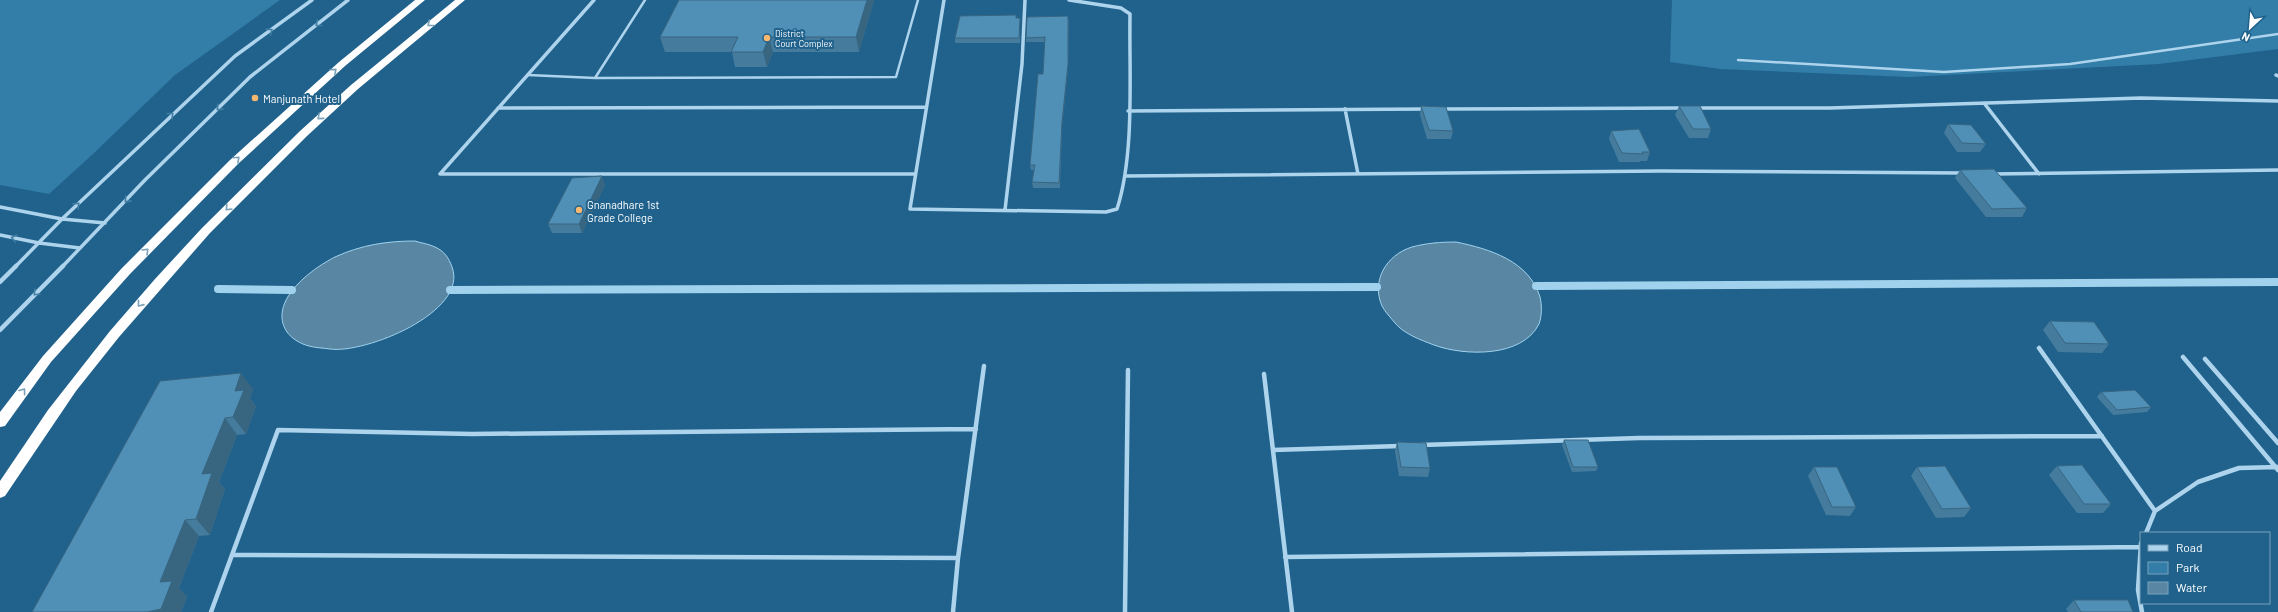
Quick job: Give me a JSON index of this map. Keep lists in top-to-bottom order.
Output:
{
  "places": ["District Court Complex", "Manjunath Hotel", "Gnanadhare 1st Grade College"],
  "legend": ["Road", "Park", "Water"],
  "north": "bottom left"
}
